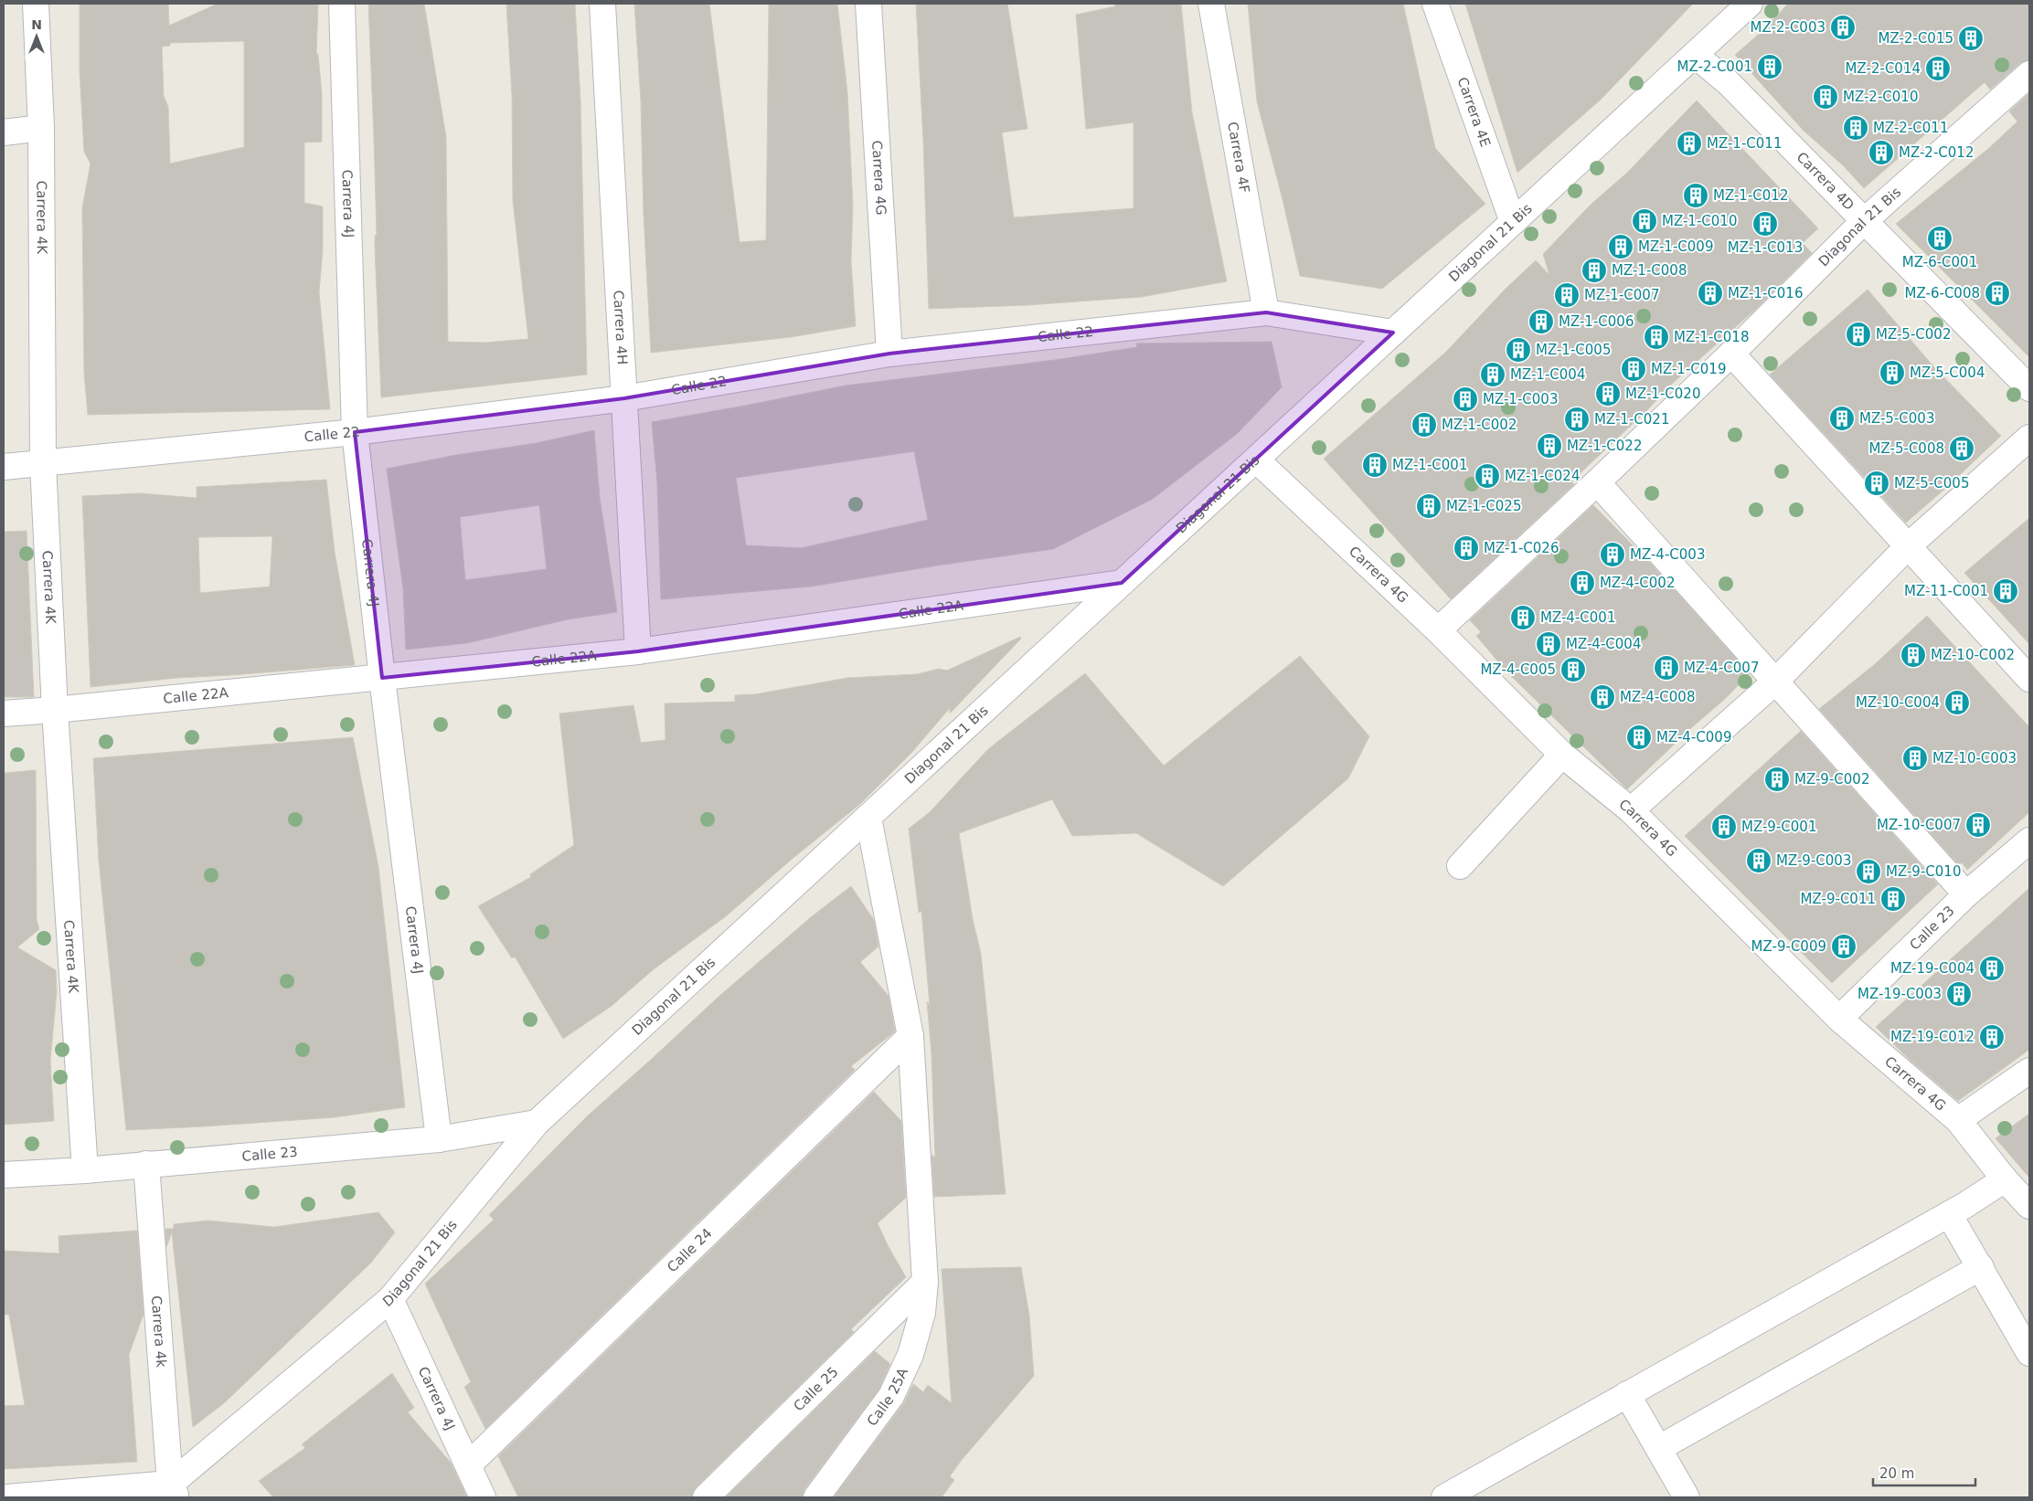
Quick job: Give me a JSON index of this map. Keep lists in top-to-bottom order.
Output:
{
  "streets": {
    "street": [
      "Carrera 4E",
      "Carrera 4F",
      "Carrera 4G",
      "Carrera 4D",
      "Carrera 4J",
      "Carrera 4K",
      "Diagonal 21 Bis",
      "Carrera 4H",
      "Calle 22",
      "Calle 22A",
      "Calle 23",
      "Calle 24",
      "Carrera 4k",
      "Calle 25",
      "Calle 25A"
    ]
  },
  "crossings": [
    ["Carrera 4E", "Diagonal 21 Bis"],
    ["Carrera 4F", "Calle 22"],
    ["Carrera 4G", "Diagonal 21 Bis"],
    ["Carrera 4G", "Calle 22"],
    ["Carrera 4G", "Calle 23"],
    ["Carrera 4D", "Diagonal 21 Bis"],
    ["Carrera 4J", "Diagonal 21 Bis"],
    ["Carrera 4J", "Calle 22"],
    ["Carrera 4J", "Calle 22A"],
    ["Carrera 4J", "Calle 23"],
    ["Carrera 4J", "Calle 24"],
    ["Carrera 4K", "Calle 22"],
    ["Carrera 4K", "Calle 22A"],
    ["Carrera 4K", "Calle 23"],
    ["Diagonal 21 Bis", "Calle 22"],
    ["Diagonal 21 Bis", "Calle 22A"],
    ["Diagonal 21 Bis", "Calle 23"],
    ["Diagonal 21 Bis", "Carrera 4k"],
    ["Diagonal 21 Bis", "Calle 25A"],
    ["Carrera 4H", "Calle 22"],
    ["Carrera 4H", "Calle 22A"],
    ["Calle 23", "Carrera 4k"],
    ["Calle 24", "Calle 25A"],
    ["Calle 25", "Calle 25A"]
  ],
  "places": {
    "building": [
      "MZ-2-C003",
      "MZ-2-C015",
      "MZ-2-C001",
      "MZ-2-C014",
      "MZ-2-C010",
      "MZ-2-C011",
      "MZ-1-C011",
      "MZ-2-C012",
      "MZ-1-C012",
      "MZ-1-C010",
      "MZ-1-C013",
      "MZ-6-C001",
      "MZ-1-C009",
      "MZ-1-C008",
      "MZ-1-C016",
      "MZ-6-C008",
      "MZ-1-C007",
      "MZ-1-C006",
      "MZ-5-C002",
      "MZ-1-C018",
      "MZ-1-C005",
      "MZ-1-C019",
      "MZ-5-C004",
      "MZ-1-C004",
      "MZ-1-C020",
      "MZ-1-C003",
      "MZ-5-C003",
      "MZ-1-C021",
      "MZ-1-C002",
      "MZ-1-C022",
      "MZ-5-C008",
      "MZ-1-C001",
      "MZ-1-C024",
      "MZ-5-C005",
      "MZ-1-C025",
      "MZ-1-C026",
      "MZ-4-C003",
      "MZ-4-C002",
      "MZ-11-C001",
      "MZ-4-C001",
      "MZ-4-C004",
      "MZ-10-C002",
      "MZ-4-C007",
      "MZ-4-C005",
      "MZ-4-C008",
      "MZ-10-C004",
      "MZ-4-C009",
      "MZ-10-C003",
      "MZ-9-C002",
      "MZ-10-C007",
      "MZ-9-C001",
      "MZ-9-C003",
      "MZ-9-C010",
      "MZ-9-C011",
      "MZ-9-C009",
      "MZ-19-C004",
      "MZ-19-C003",
      "MZ-19-C012"
    ]
  },
  "scale_bar": "20 m",
  "north": "top"
}
